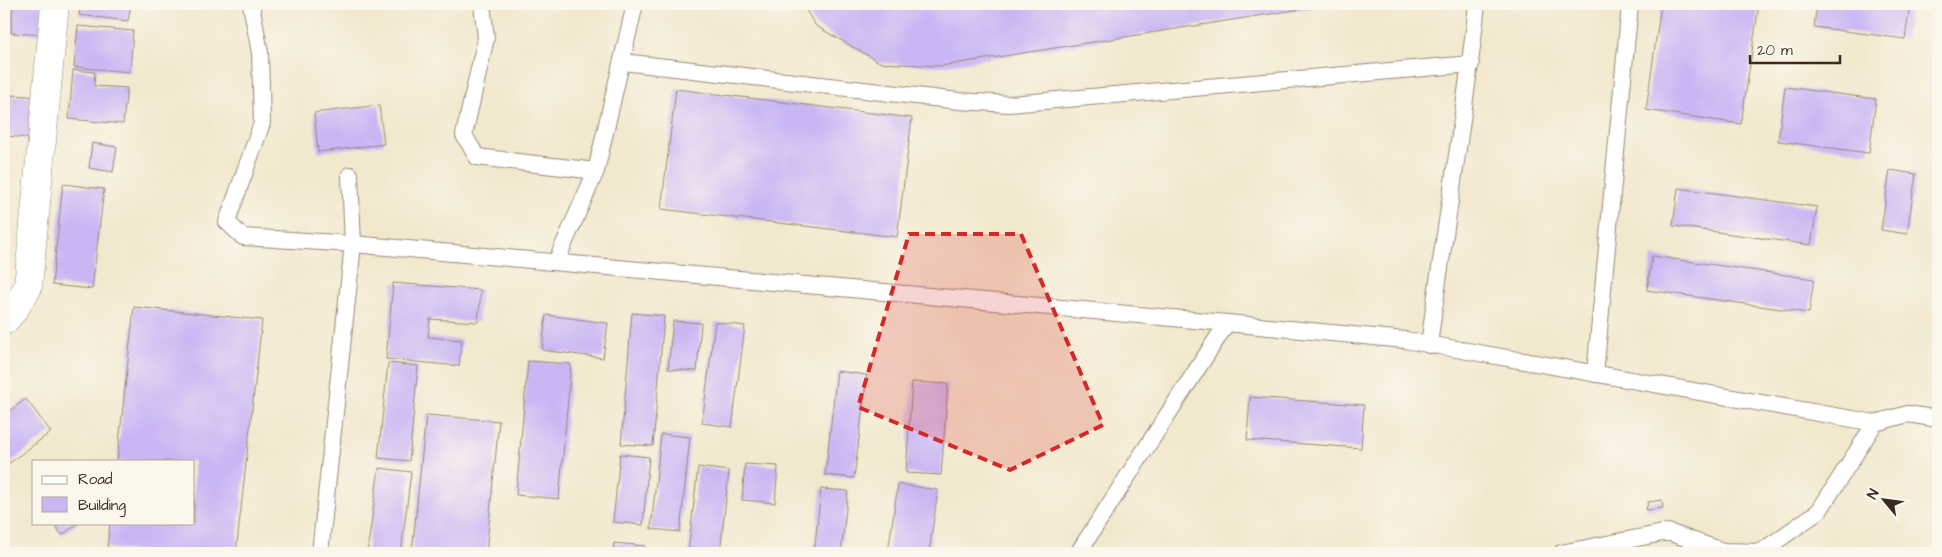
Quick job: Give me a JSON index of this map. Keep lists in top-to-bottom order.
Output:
{
  "legend": ["Road", "Building"],
  "scale_bar": "20 m",
  "north": "top left"
}
